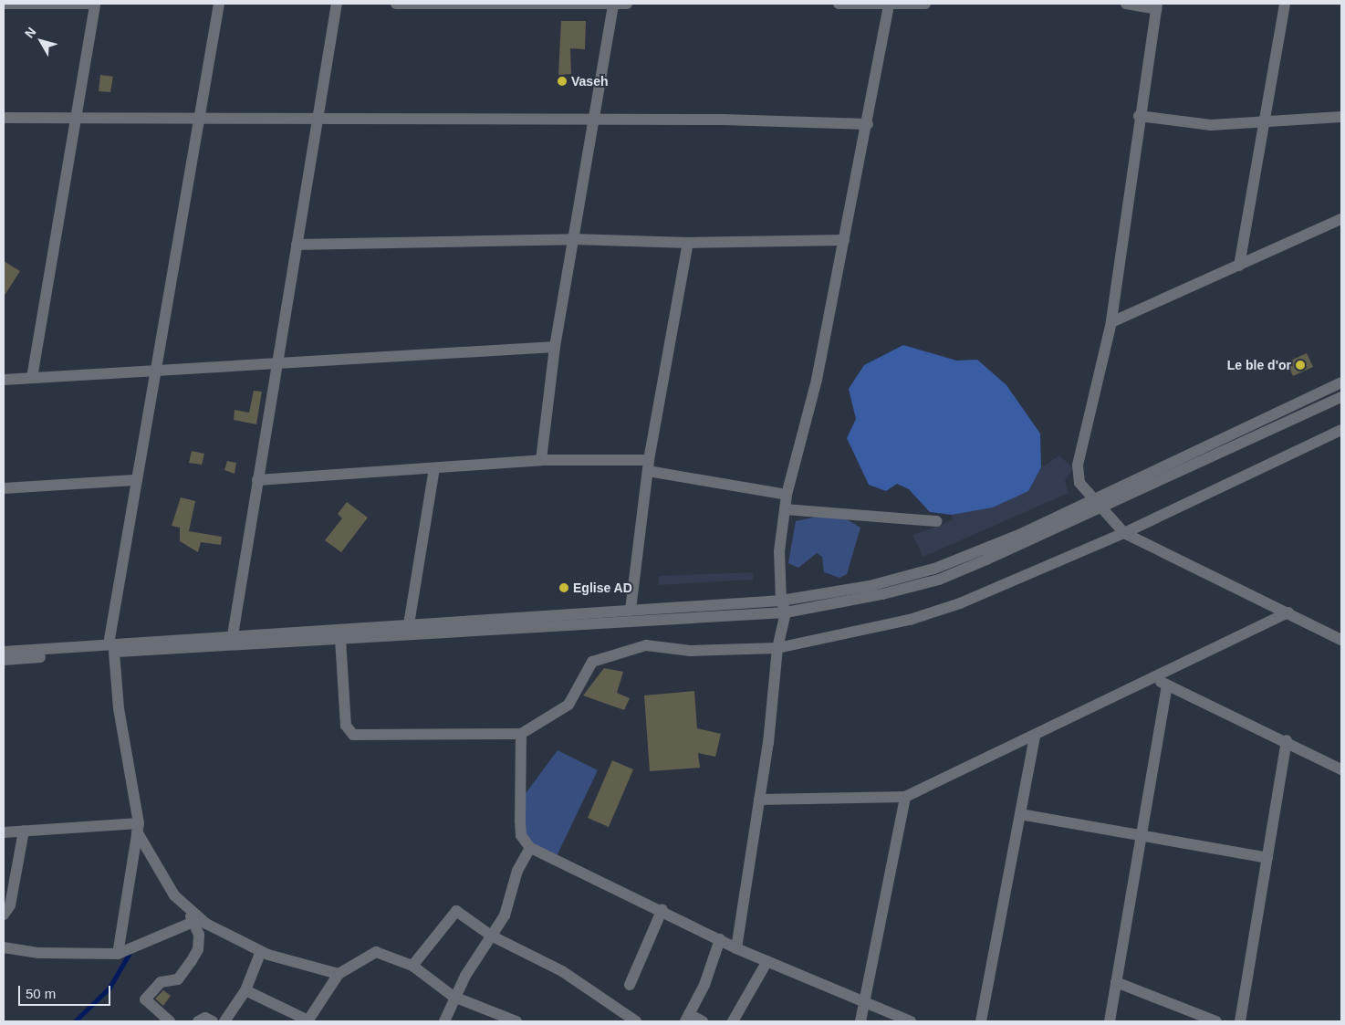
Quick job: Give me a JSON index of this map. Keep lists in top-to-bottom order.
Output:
{
  "places": ["Vaseh", "Le ble d'or", "Eglise AD"],
  "scale_bar": "50 m",
  "north": "top left"
}
